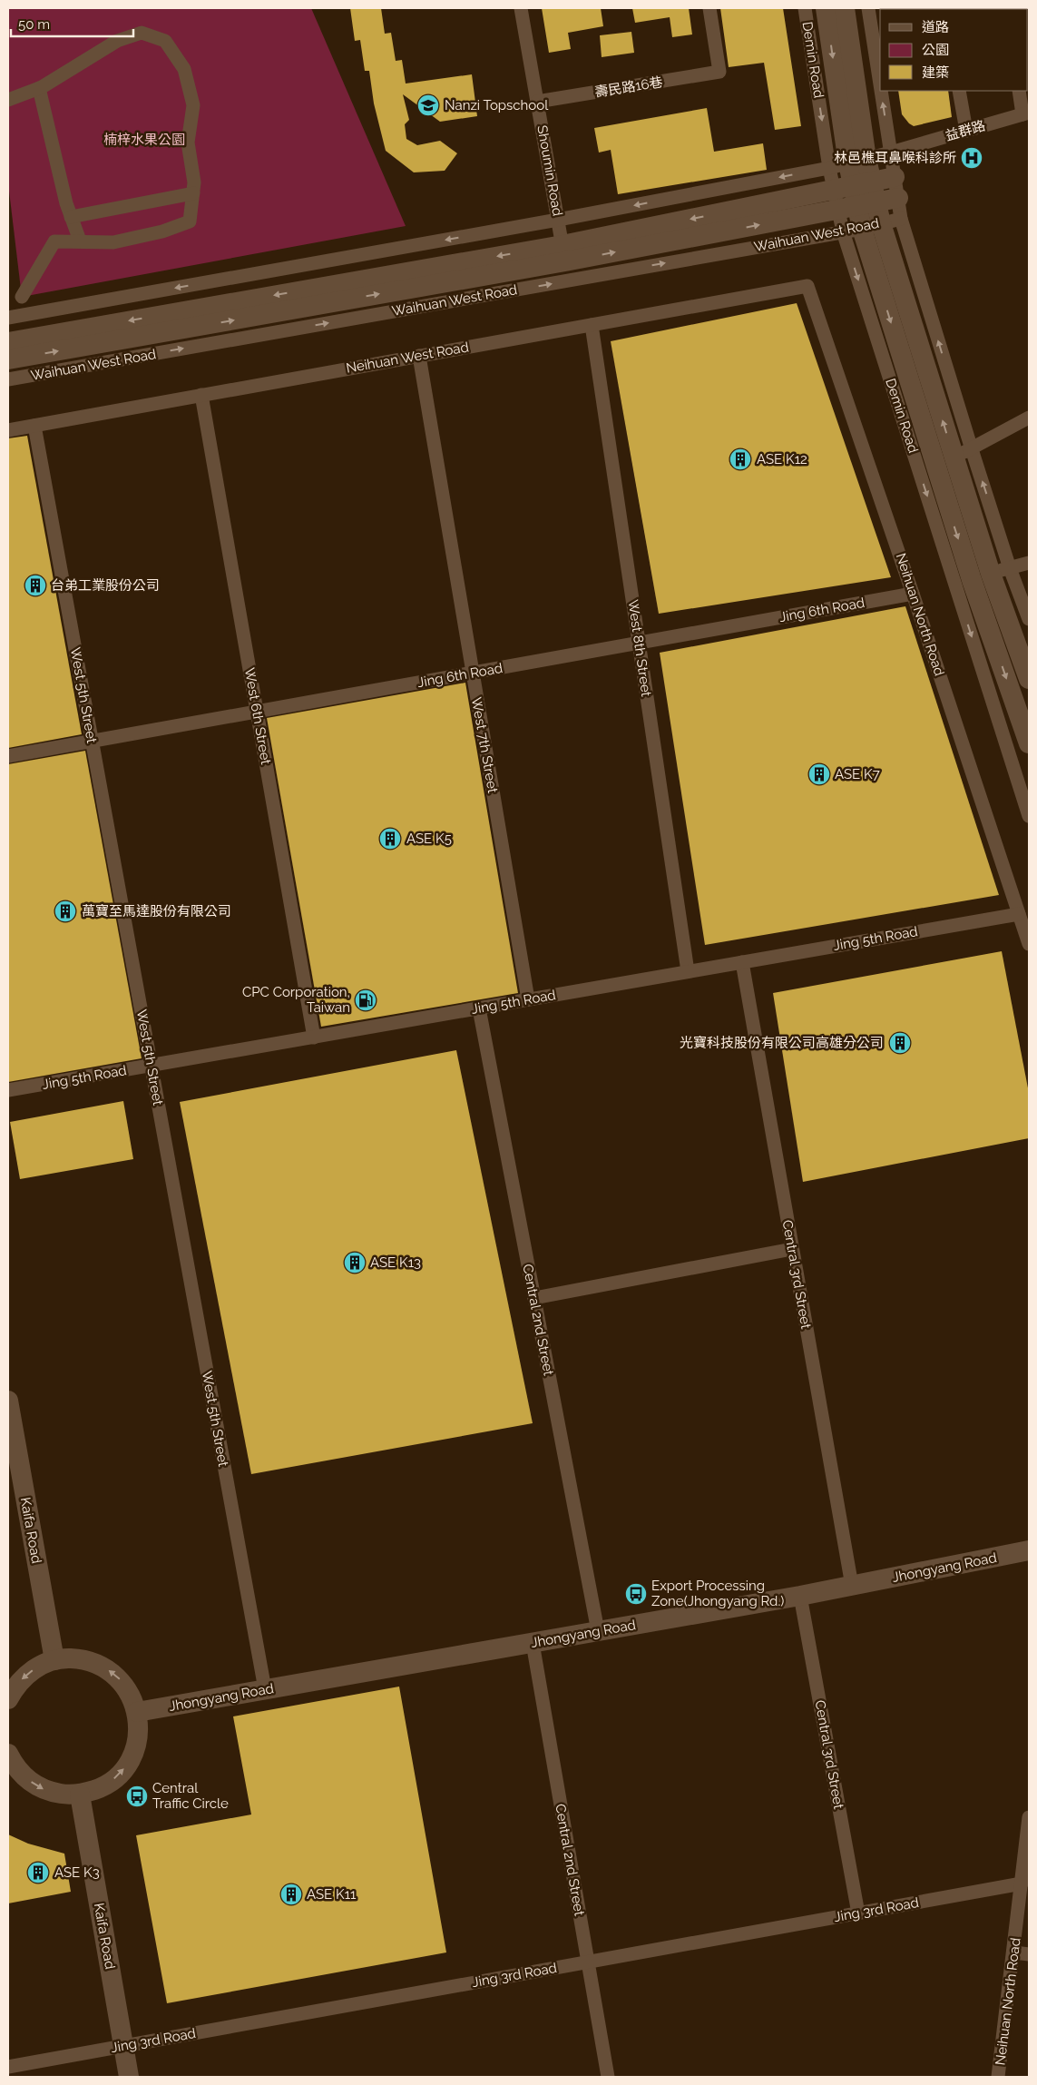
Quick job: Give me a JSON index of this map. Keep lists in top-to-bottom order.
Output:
{
  "streets": {
    "street": [
      "Demin Road",
      "壽民路16巷",
      "益群路",
      "Shoumin Road",
      "Waihuan West Road",
      "Neihuan West Road",
      "Jing 6th Road",
      "Neihuan North Road",
      "West 8th Street",
      "West 5th Street",
      "West 6th Street",
      "West 7th Street",
      "Jing 5th Road",
      "Central 3rd Street",
      "Central 2nd Street",
      "Kaifa Road",
      "Jhongyang Road",
      "Jing 3rd Road"
    ]
  },
  "crossings": [
    ["Demin Road", "益群路"],
    ["Demin Road", "Waihuan West Road"],
    ["壽民路16巷", "Shoumin Road"],
    ["Shoumin Road", "Waihuan West Road"],
    ["Neihuan West Road", "Neihuan North Road"],
    ["Neihuan West Road", "West 8th Street"],
    ["Neihuan West Road", "West 5th Street"],
    ["Neihuan West Road", "West 6th Street"],
    ["Neihuan West Road", "West 7th Street"],
    ["Jing 6th Road", "Neihuan North Road"],
    ["Jing 6th Road", "West 8th Street"],
    ["Jing 6th Road", "West 5th Street"],
    ["Jing 6th Road", "West 6th Street"],
    ["Jing 6th Road", "West 7th Street"],
    ["Neihuan North Road", "Jing 5th Road"],
    ["Neihuan North Road", "Jing 3rd Road"],
    ["West 8th Street", "Jing 5th Road"],
    ["West 5th Street", "Jing 5th Road"],
    ["West 5th Street", "Jhongyang Road"],
    ["West 6th Street", "Jing 5th Road"],
    ["West 7th Street", "Jing 5th Road"],
    ["Jing 5th Road", "Central 3rd Street"],
    ["Jing 5th Road", "Central 2nd Street"],
    ["Central 3rd Street", "Jhongyang Road"],
    ["Central 3rd Street", "Jing 3rd Road"],
    ["Central 2nd Street", "Jhongyang Road"],
    ["Central 2nd Street", "Jing 3rd Road"],
    ["Kaifa Road", "Jing 3rd Road"]
  ],
  "parks": ["楠梓水果公園"],
  "places": {
    "school or university": ["Nanzi Topschool"],
    "hospital": ["林邑樵耳鼻喉科診所"],
    "building": [
      "ASE K12",
      "台弟工業股份公司",
      "ASE K7",
      "ASE K5",
      "萬寶至馬達股份有限公司",
      "光寶科技股份有限公司高雄分公司",
      "ASE K13",
      "ASE K3",
      "ASE K11"
    ],
    "fuel station": ["CPC Corporation, Taiwan"],
    "bus stop": ["Export Processing Zone(Jhongyang Rd.)", "Central Traffic Circle"]
  },
  "legend": ["道路", "公園", "建築"],
  "scale_bar": "50 m"
}
